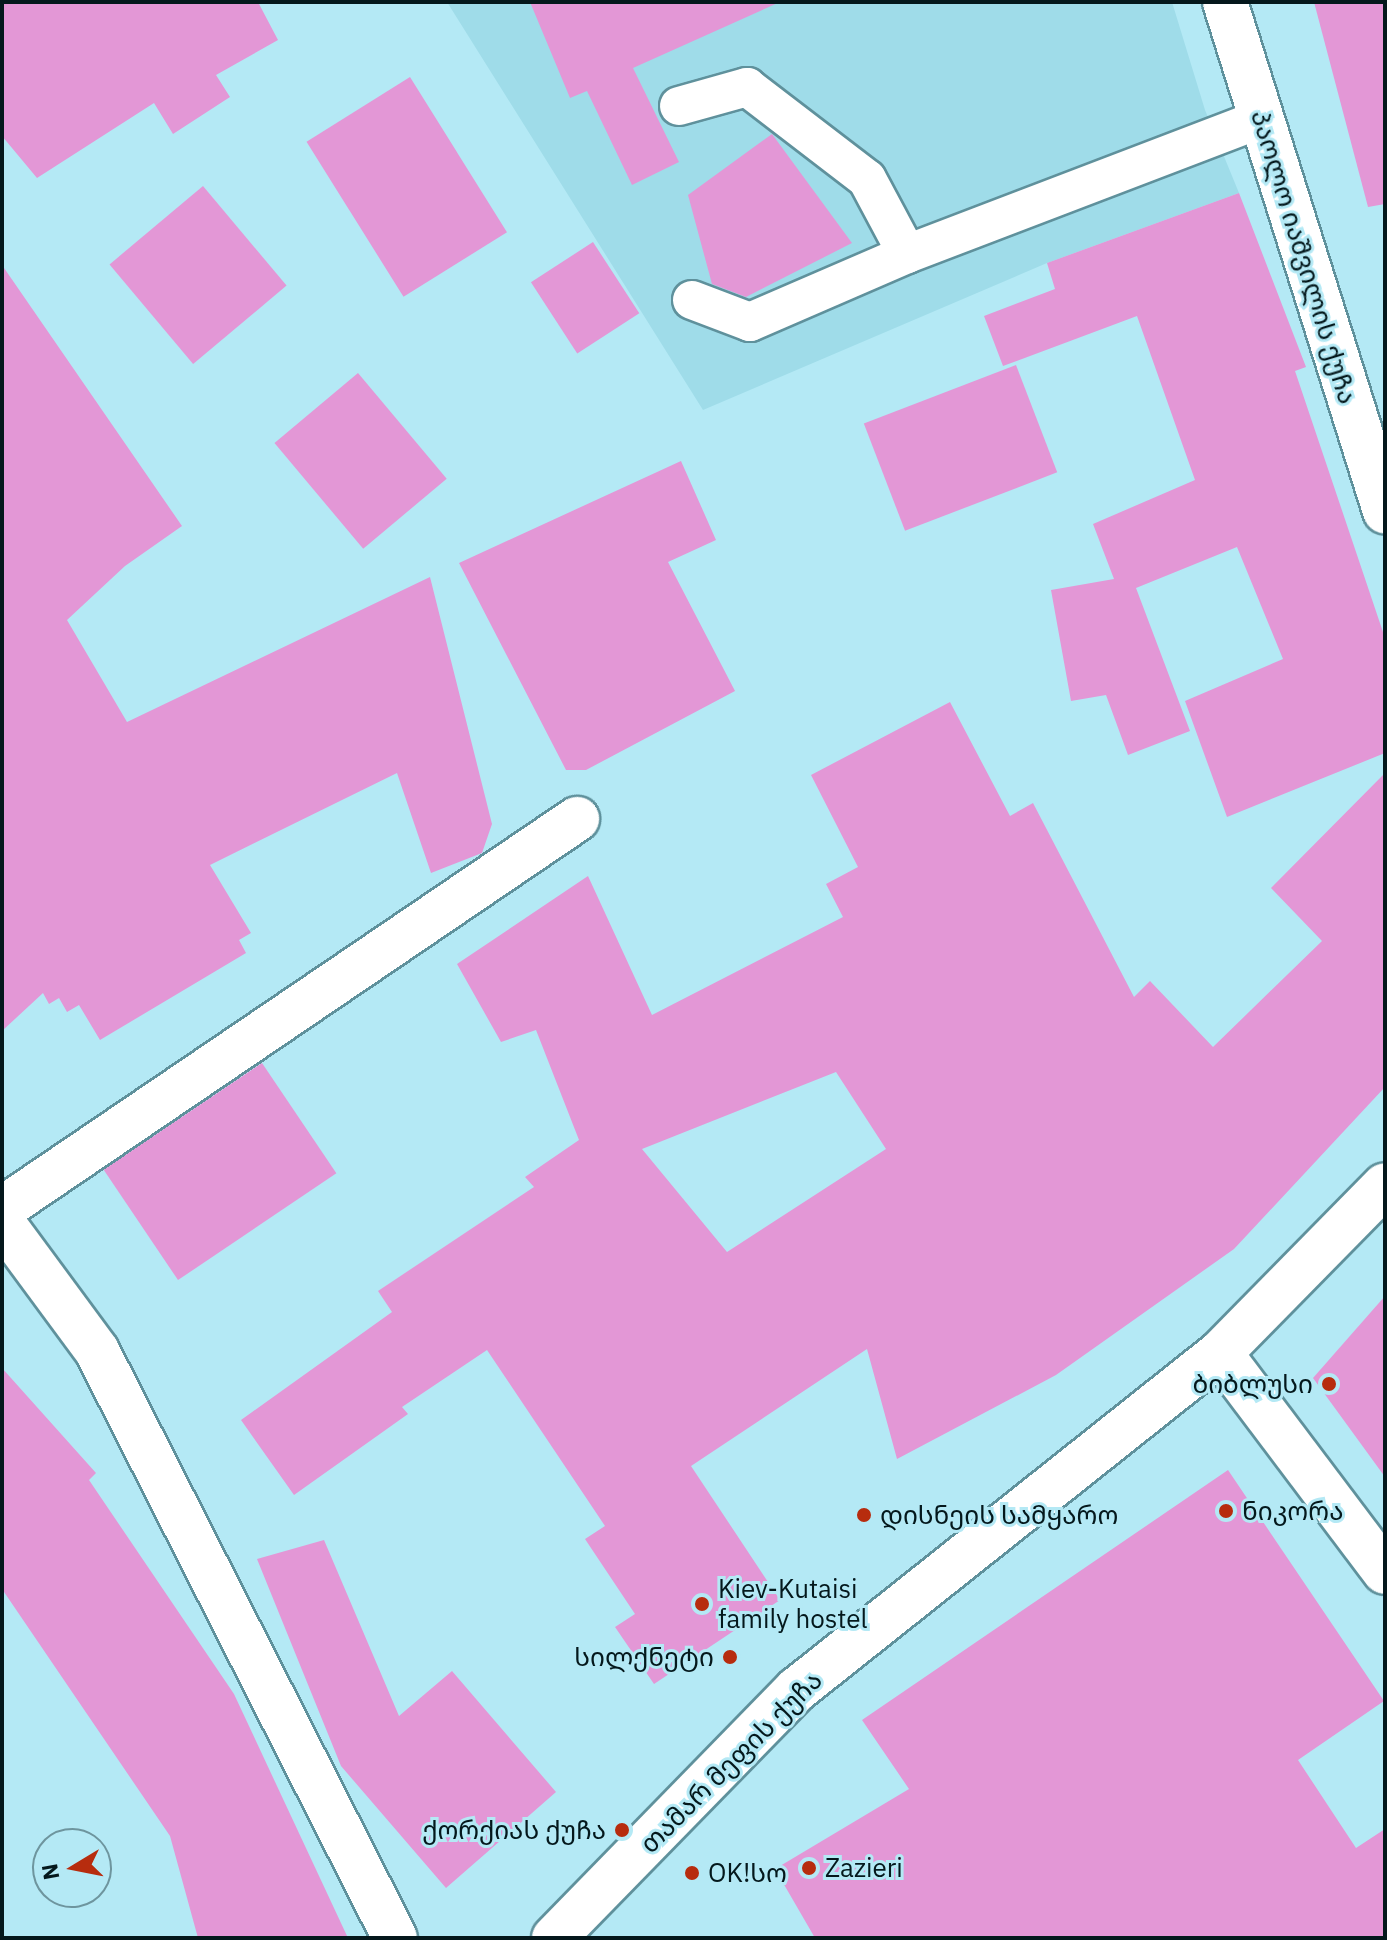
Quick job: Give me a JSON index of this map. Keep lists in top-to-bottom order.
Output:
{
  "streets": {
    "street": ["პაოლო იაშვილის ქუჩა", "თამარ მეფის ქუჩა"]
  },
  "places": [
    "ბიბლუსი",
    "ნიკორა",
    "დისნეის სამყარო",
    "Kiev-Kutaisi family hostel",
    "სილქნეტი",
    "ქორქიას ქუჩა",
    "Zazieri",
    "OK!სო"
  ],
  "north": "left"
}
